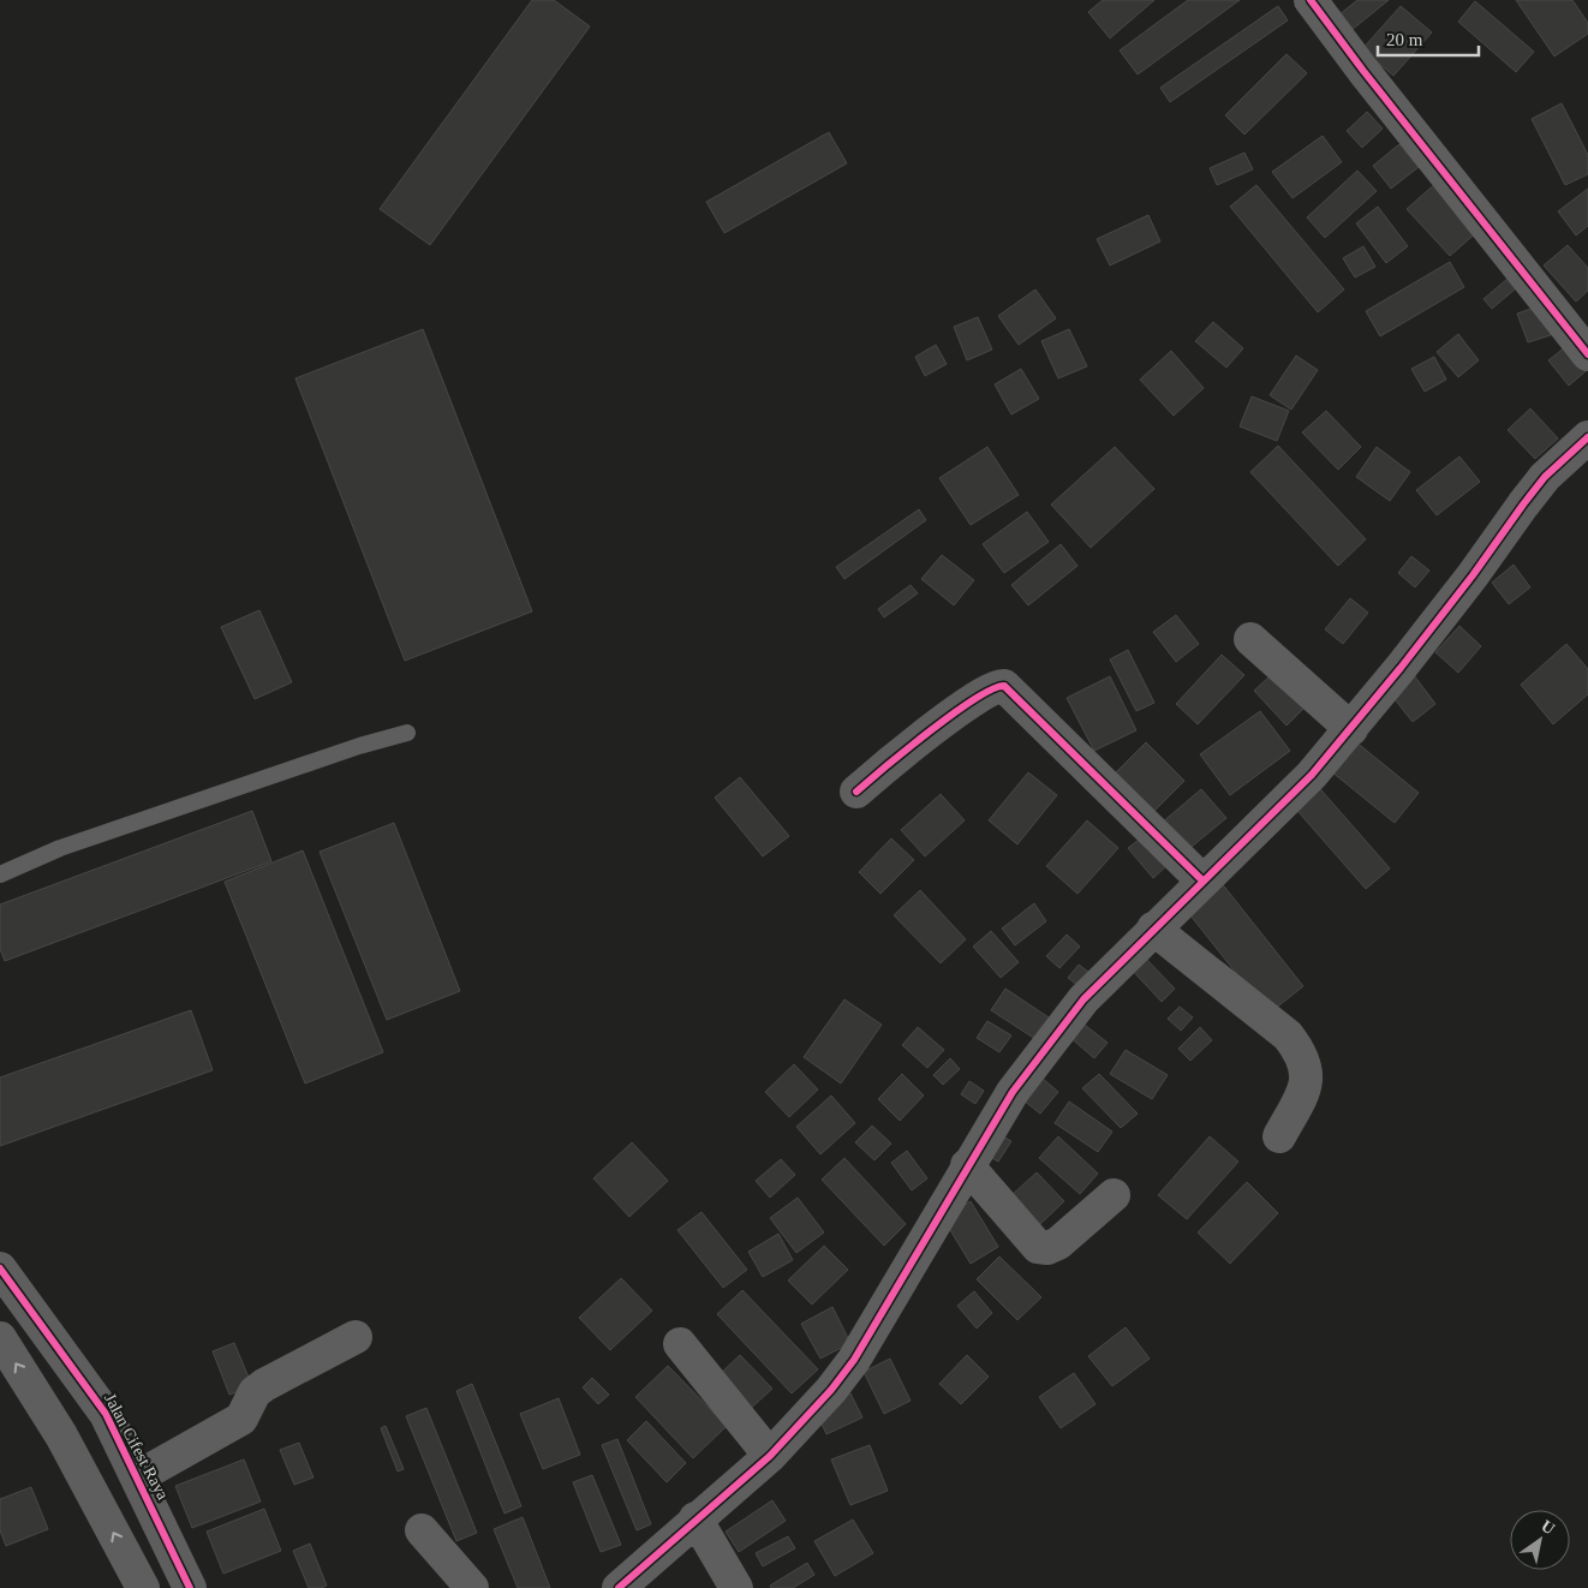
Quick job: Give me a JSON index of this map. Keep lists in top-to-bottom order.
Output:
{
  "streets": {
    "street": ["Jalan Cifest Raya"]
  },
  "scale_bar": "20 m",
  "north": "top right"
}
